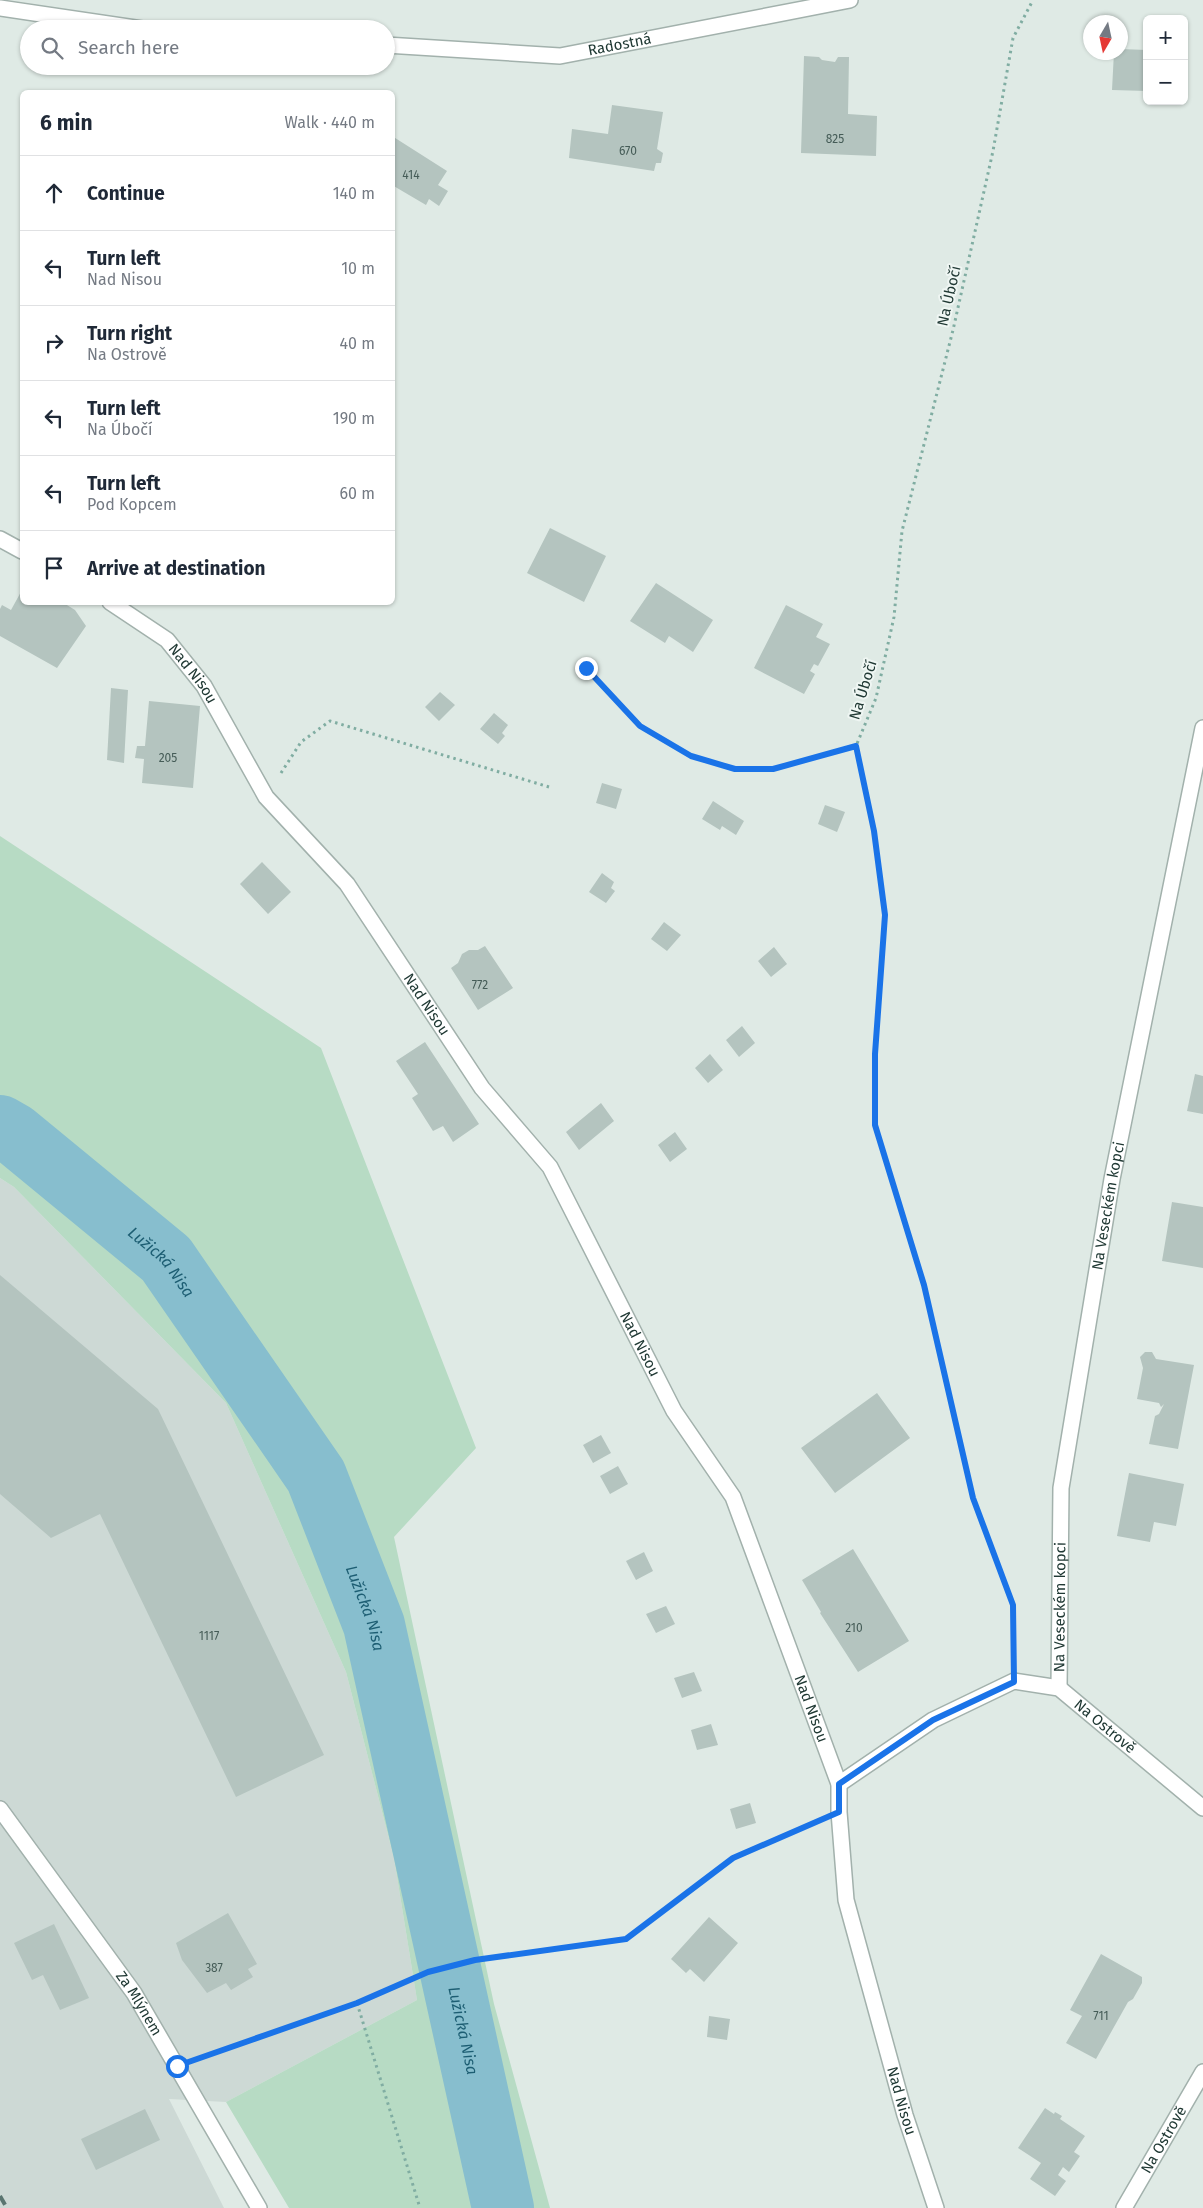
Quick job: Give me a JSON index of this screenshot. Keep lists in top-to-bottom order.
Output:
{
  "streets": {
    "street": [
      "Radostná",
      "Nad Nisou",
      "Na Veseckém kopci",
      "Na Ostrově",
      "Za Mlýnem"
    ],
    "path": ["Na Úbočí"]
  },
  "crossings": [
    ["Na Veseckém kopci", "Na Ostrově"]
  ],
  "water": ["Lužická Nisa"],
  "house_numbers": [
    "825",
    "670",
    "414",
    "205",
    "772",
    "210",
    "1117",
    "387",
    "711"
  ],
  "north": "bottom",
  "page": {
    "map_buttons": ["+", "−"],
    "search": "Search here",
    "heading": ["6 min", "Walk · 440 m"],
    "list": [
      ["Continue", "140 m"],
      ["Turn left", "Nad Nisou", "10 m"],
      ["Turn right", "Na Ostrově", "40 m"],
      ["Turn left", "Na Úbočí", "190 m"],
      ["Turn left", "Pod Kopcem", "60 m"],
      "Arrive at destination"
    ]
  }
}
